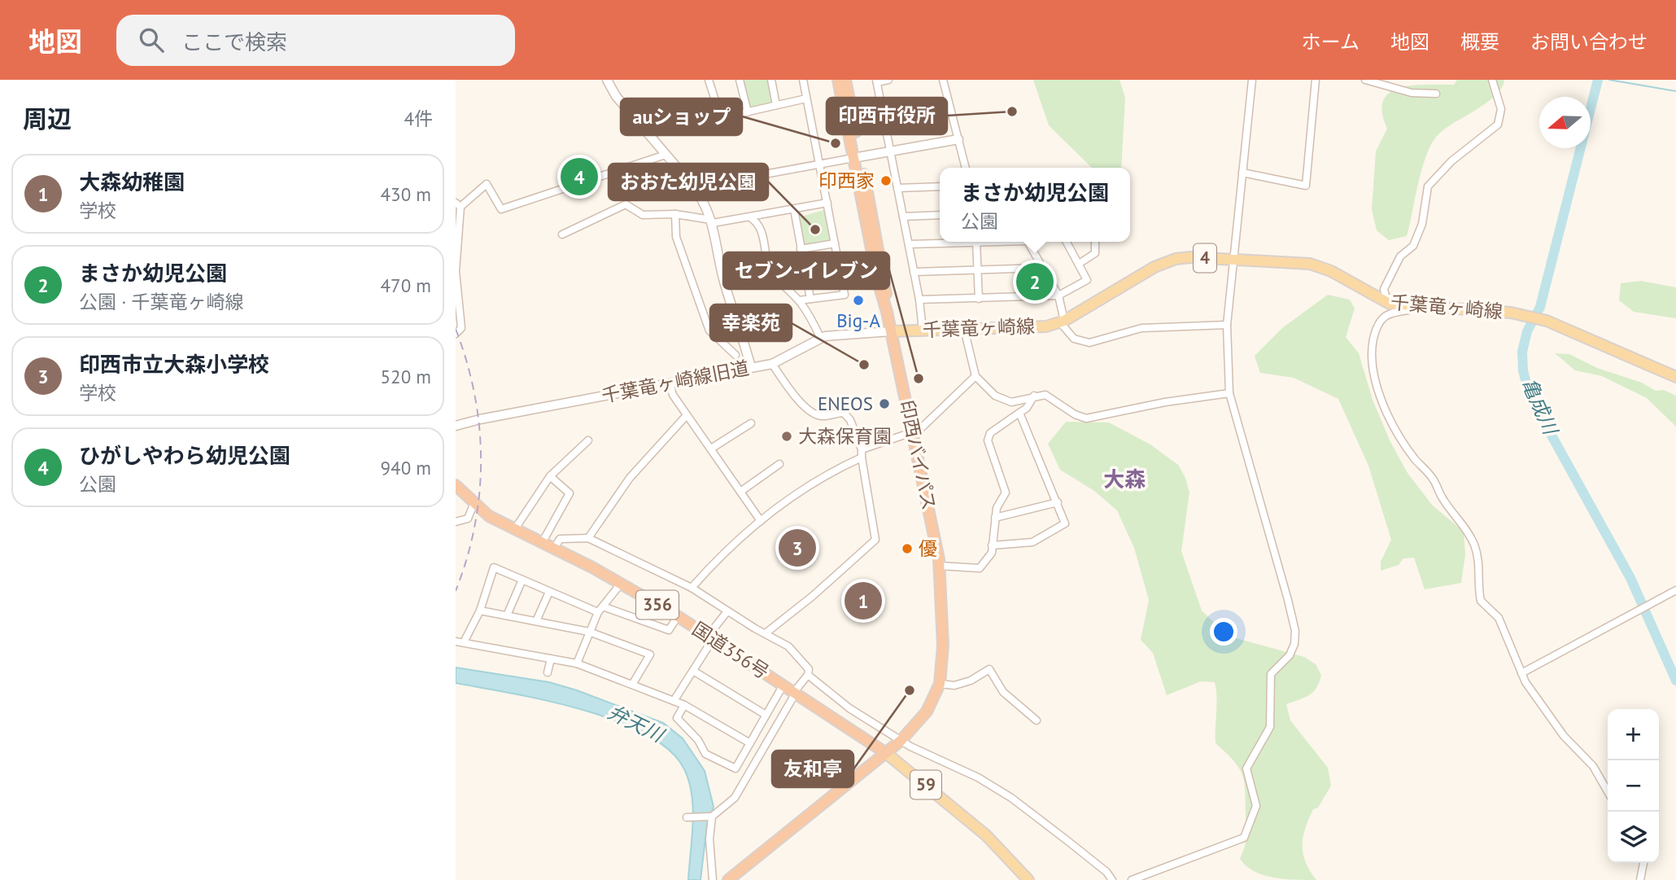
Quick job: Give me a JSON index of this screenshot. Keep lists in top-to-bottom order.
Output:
{
  "streets": {
    "highway": ["印西バイパス", "356", "国道356号"],
    "main road": ["4", "千葉竜ヶ崎線", "59"],
    "street": ["千葉竜ヶ崎線旧道"]
  },
  "crossings": [
    ["千葉竜ヶ崎線", "千葉竜ヶ崎線旧道"],
    ["千葉竜ヶ崎線", "印西バイパス"],
    ["千葉竜ヶ崎線旧道", "印西バイパス"],
    ["印西バイパス", "国道356号"],
    ["印西バイパス", "59"],
    ["国道356号", "59"]
  ],
  "districts": ["大森"],
  "water": ["亀成川", "弁天川"],
  "places": [
    "印西市役所",
    "auショップ",
    "印西家",
    "おおた幼児公園",
    "Big-A",
    "幸楽苑",
    "セブン-イレブン",
    "ENEOS",
    "大森保育園",
    "優",
    "友和亭"
  ],
  "north": "left",
  "page": {
    "header": "地図",
    "search": "ここで検索",
    "nav": [
      "ホーム",
      "地図",
      "概要",
      "お問い合わせ"
    ],
    "heading": ["周辺", "4件"],
    "list": [
      {
        "mark": "1",
        "name": "大森幼稚園",
        "note": "学校",
        "value": "430 m"
      },
      {
        "mark": "2",
        "name": "まさか幼児公園",
        "note": "公園 · 千葉竜ヶ崎線",
        "value": "470 m"
      },
      {
        "mark": "3",
        "name": "印西市立大森小学校",
        "note": "学校",
        "value": "520 m"
      },
      {
        "mark": "4",
        "name": "ひがしやわら幼児公園",
        "note": "公園",
        "value": "940 m"
      }
    ],
    "pins": [
      "4",
      "2",
      "3",
      "1"
    ],
    "popup": ["まさか幼児公園", "公園"],
    "map_buttons": ["+", "−"]
  }
}
